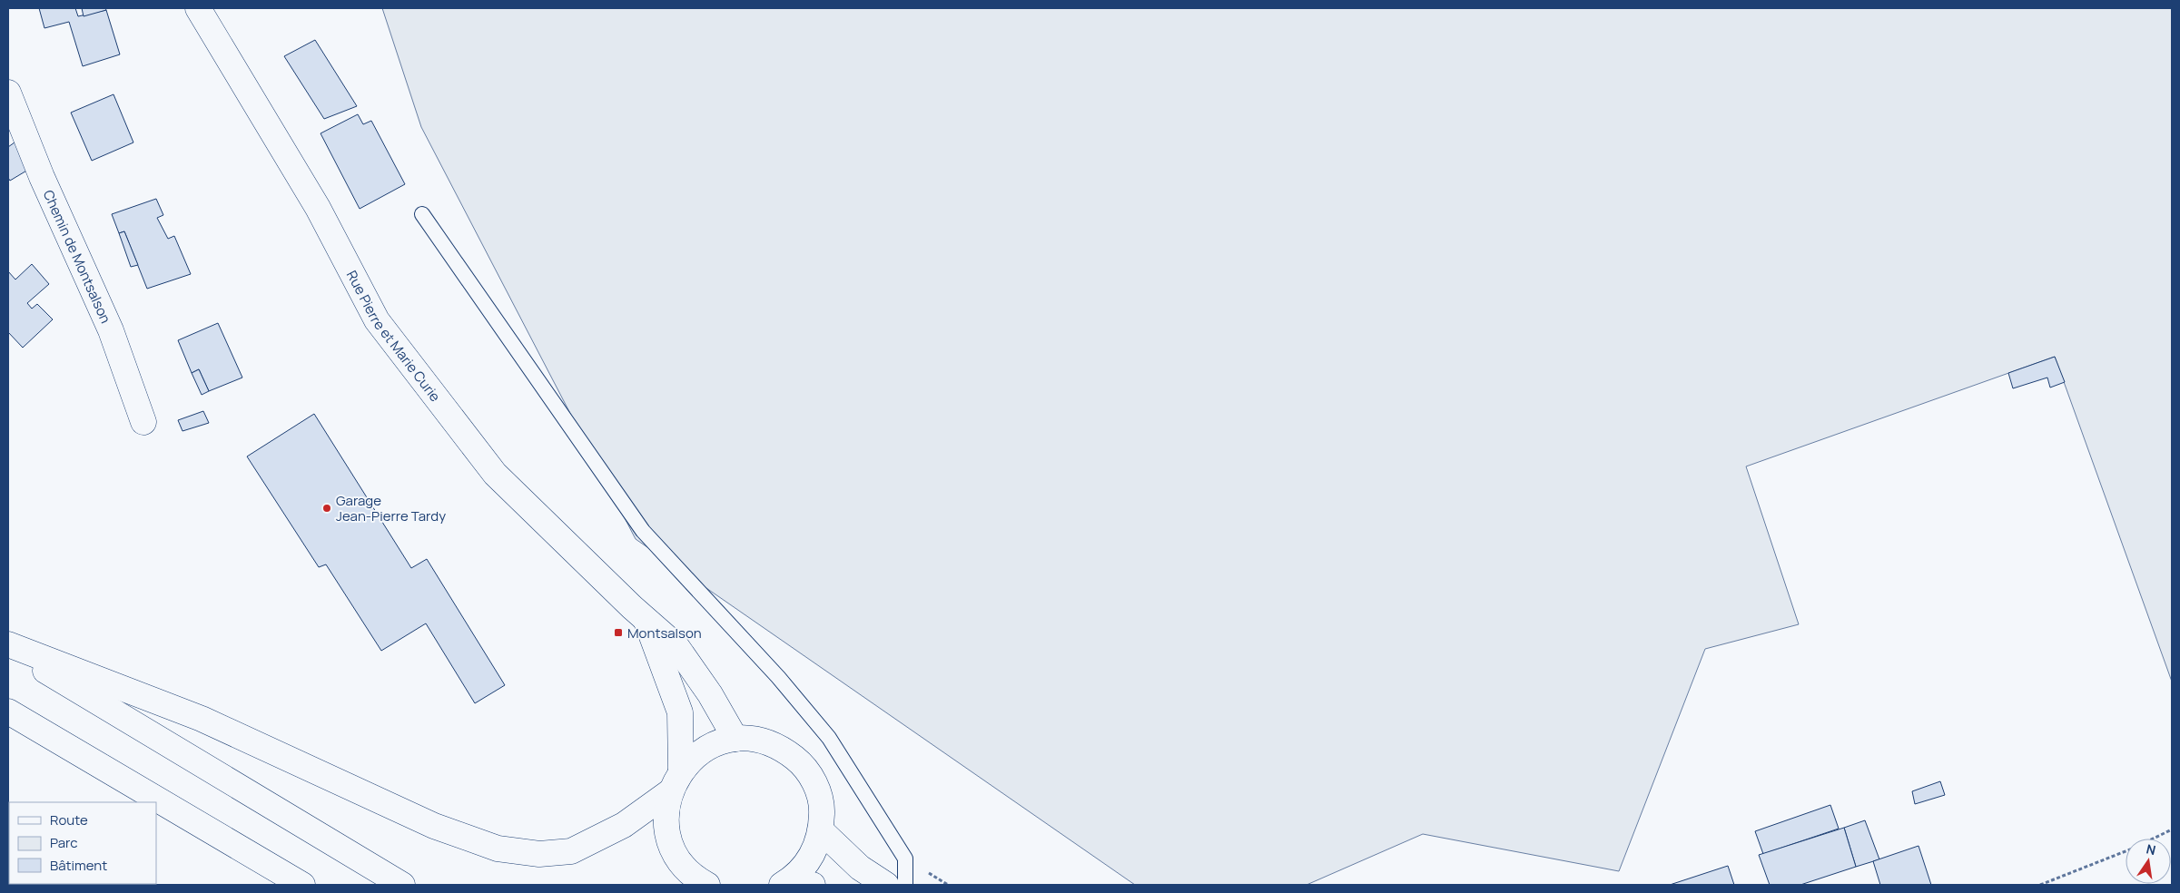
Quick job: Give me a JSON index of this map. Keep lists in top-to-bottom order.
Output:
{
  "streets": {
    "main road": ["Chemin de Montsalson", "Rue Pierre et Marie Curie"]
  },
  "places": {
    "other": ["Garage Jean-Pierre Tardy"],
    "transit": ["Montsalson"]
  },
  "legend": ["Route", "Parc", "Bâtiment"],
  "north": "top"
}
